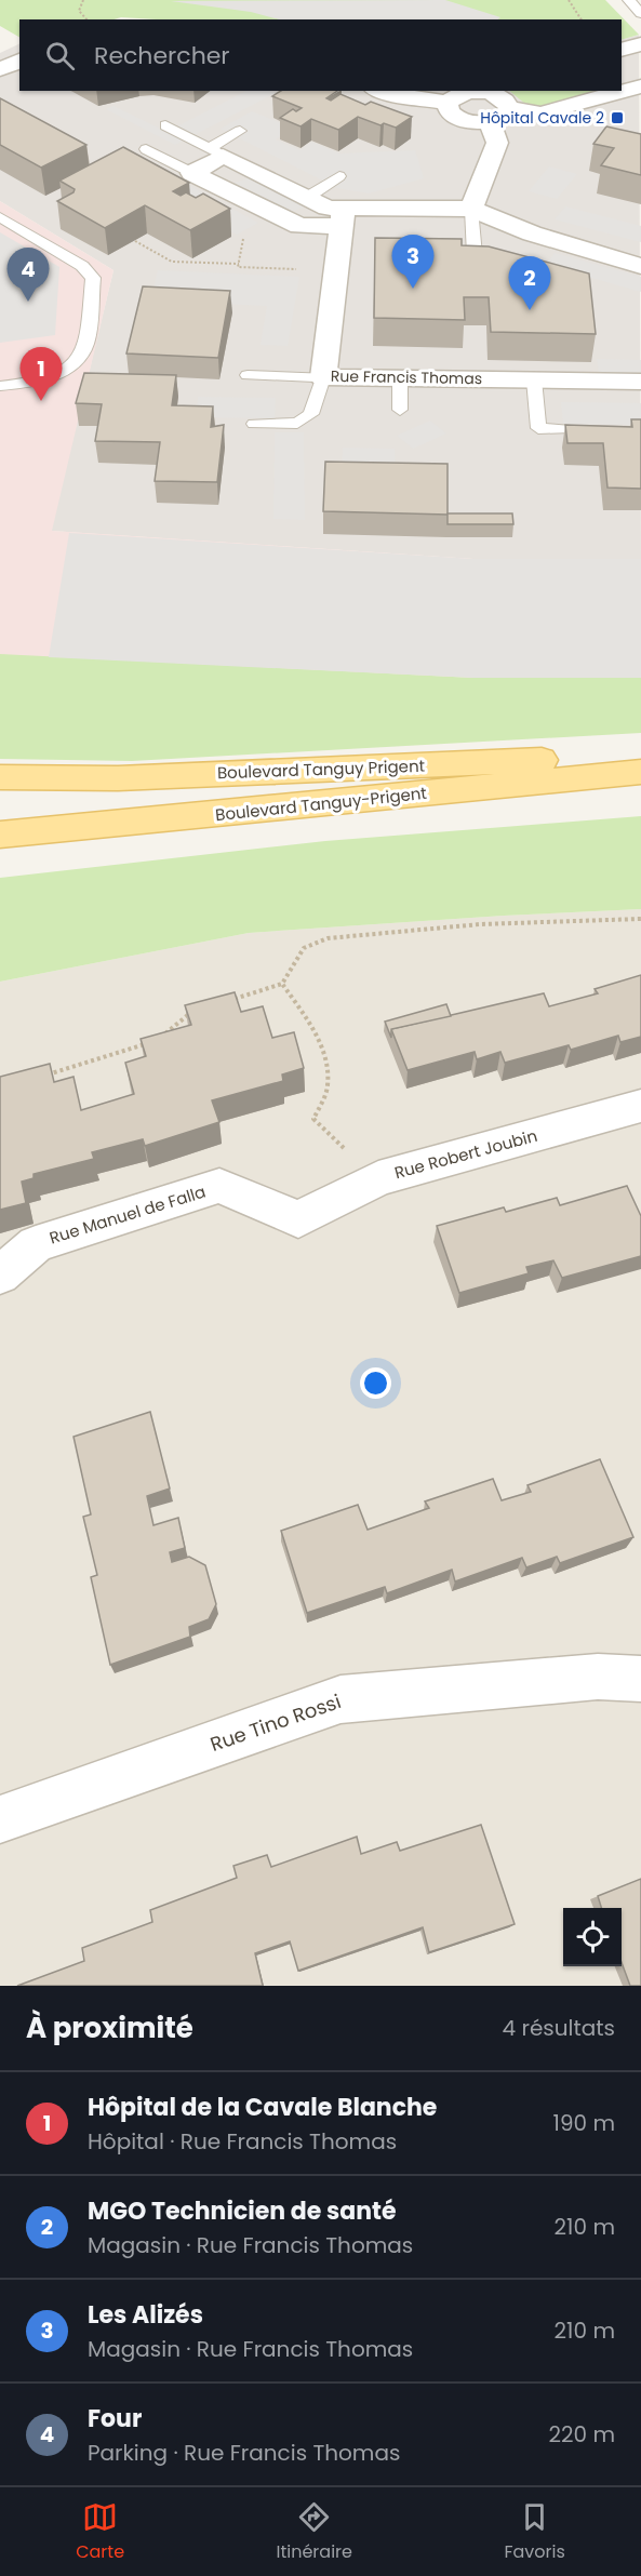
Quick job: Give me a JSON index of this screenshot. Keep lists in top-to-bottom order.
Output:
{
  "streets": {
    "main road": ["Boulevard Tanguy Prigent", "Boulevard Tanguy-Prigent"],
    "street": [
      "Rue Francis Thomas",
      "Rue Robert Joubin",
      "Rue Manuel de Falla",
      "Rue Tino Rossi"
    ]
  },
  "crossings": [
    ["Rue Robert Joubin", "Rue Manuel de Falla"]
  ],
  "places": {
    "transit": ["Hôpital Cavale 2"]
  },
  "page": {
    "search": "Rechercher",
    "pins": [
      "3",
      "4",
      "2",
      "1"
    ],
    "heading": ["À proximité", "4 résultats"],
    "list": [
      {
        "mark": "1",
        "name": "Hôpital de la Cavale Blanche",
        "note": "Hôpital · Rue Francis Thomas",
        "value": "190 m"
      },
      {
        "mark": "2",
        "name": "MGO Technicien de santé",
        "note": "Magasin · Rue Francis Thomas",
        "value": "210 m"
      },
      {
        "mark": "3",
        "name": "Les Alizés",
        "note": "Magasin · Rue Francis Thomas",
        "value": "210 m"
      },
      {
        "mark": "4",
        "name": "Four",
        "note": "Parking · Rue Francis Thomas",
        "value": "220 m"
      }
    ],
    "nav": ["Carte", "Itinéraire", "Favoris"]
  }
}
